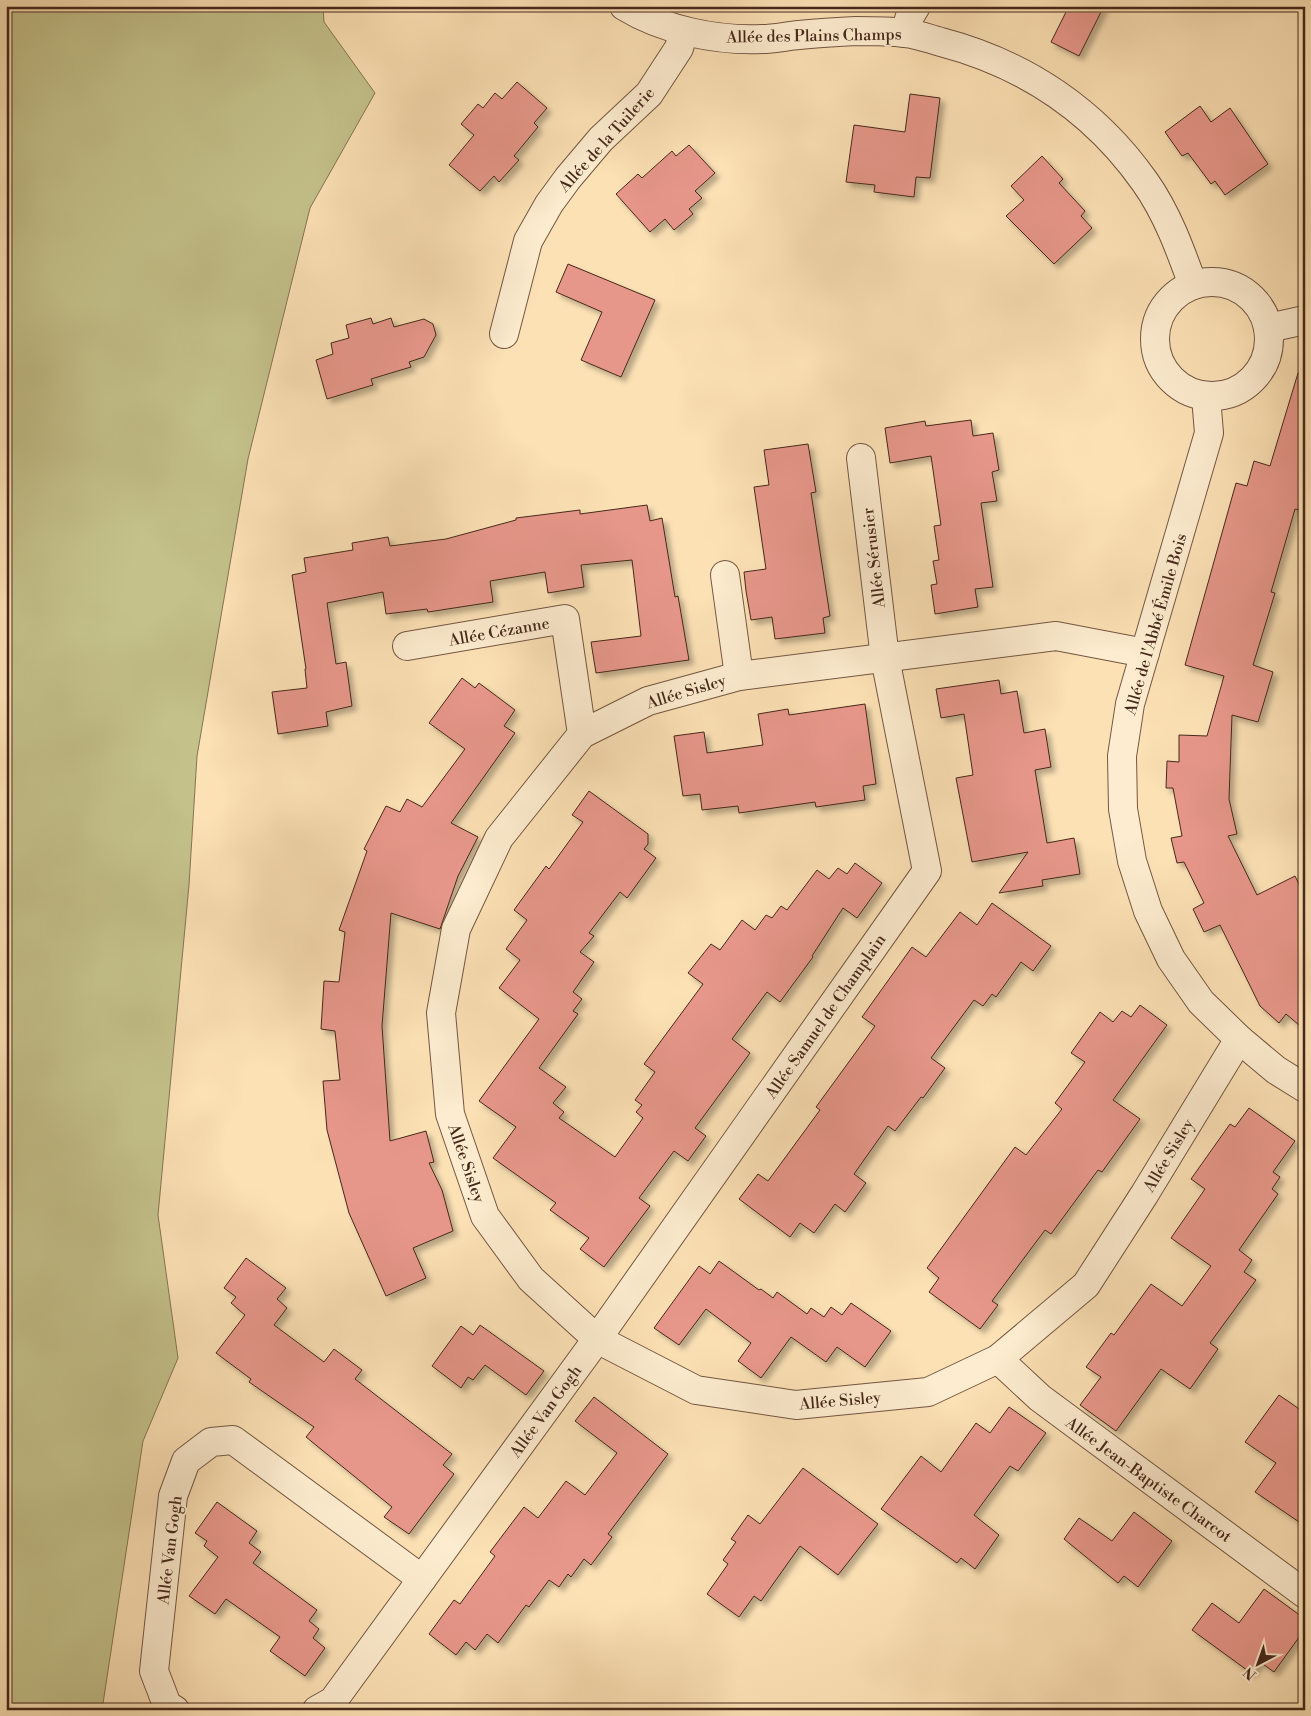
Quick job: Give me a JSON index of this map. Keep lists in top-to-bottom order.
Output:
{
  "streets": {
    "street": [
      "Allée des Plains Champs",
      "Allée de la Tuilerie",
      "Allée Sérusier",
      "Allée de l'Abbé Émile Bois",
      "Allée Cézanne",
      "Allée Sisley",
      "Allée Samuel de Champlain",
      "Allée Van Gogh",
      "Allée Jean-Baptiste Charcot"
    ]
  },
  "crossings": [
    ["Allée des Plains Champs", "Allée de la Tuilerie"],
    ["Allée des Plains Champs", "Allée de l'Abbé Émile Bois"],
    ["Allée Sérusier", "Allée Sisley"],
    ["Allée Sérusier", "Allée Samuel de Champlain"],
    ["Allée de l'Abbé Émile Bois", "Allée Sisley"],
    ["Allée Cézanne", "Allée Sisley"],
    ["Allée Sisley", "Allée Samuel de Champlain"],
    ["Allée Sisley", "Allée Van Gogh"],
    ["Allée Sisley", "Allée Jean-Baptiste Charcot"],
    ["Allée Samuel de Champlain", "Allée Van Gogh"]
  ],
  "north": "bottom left"
}
